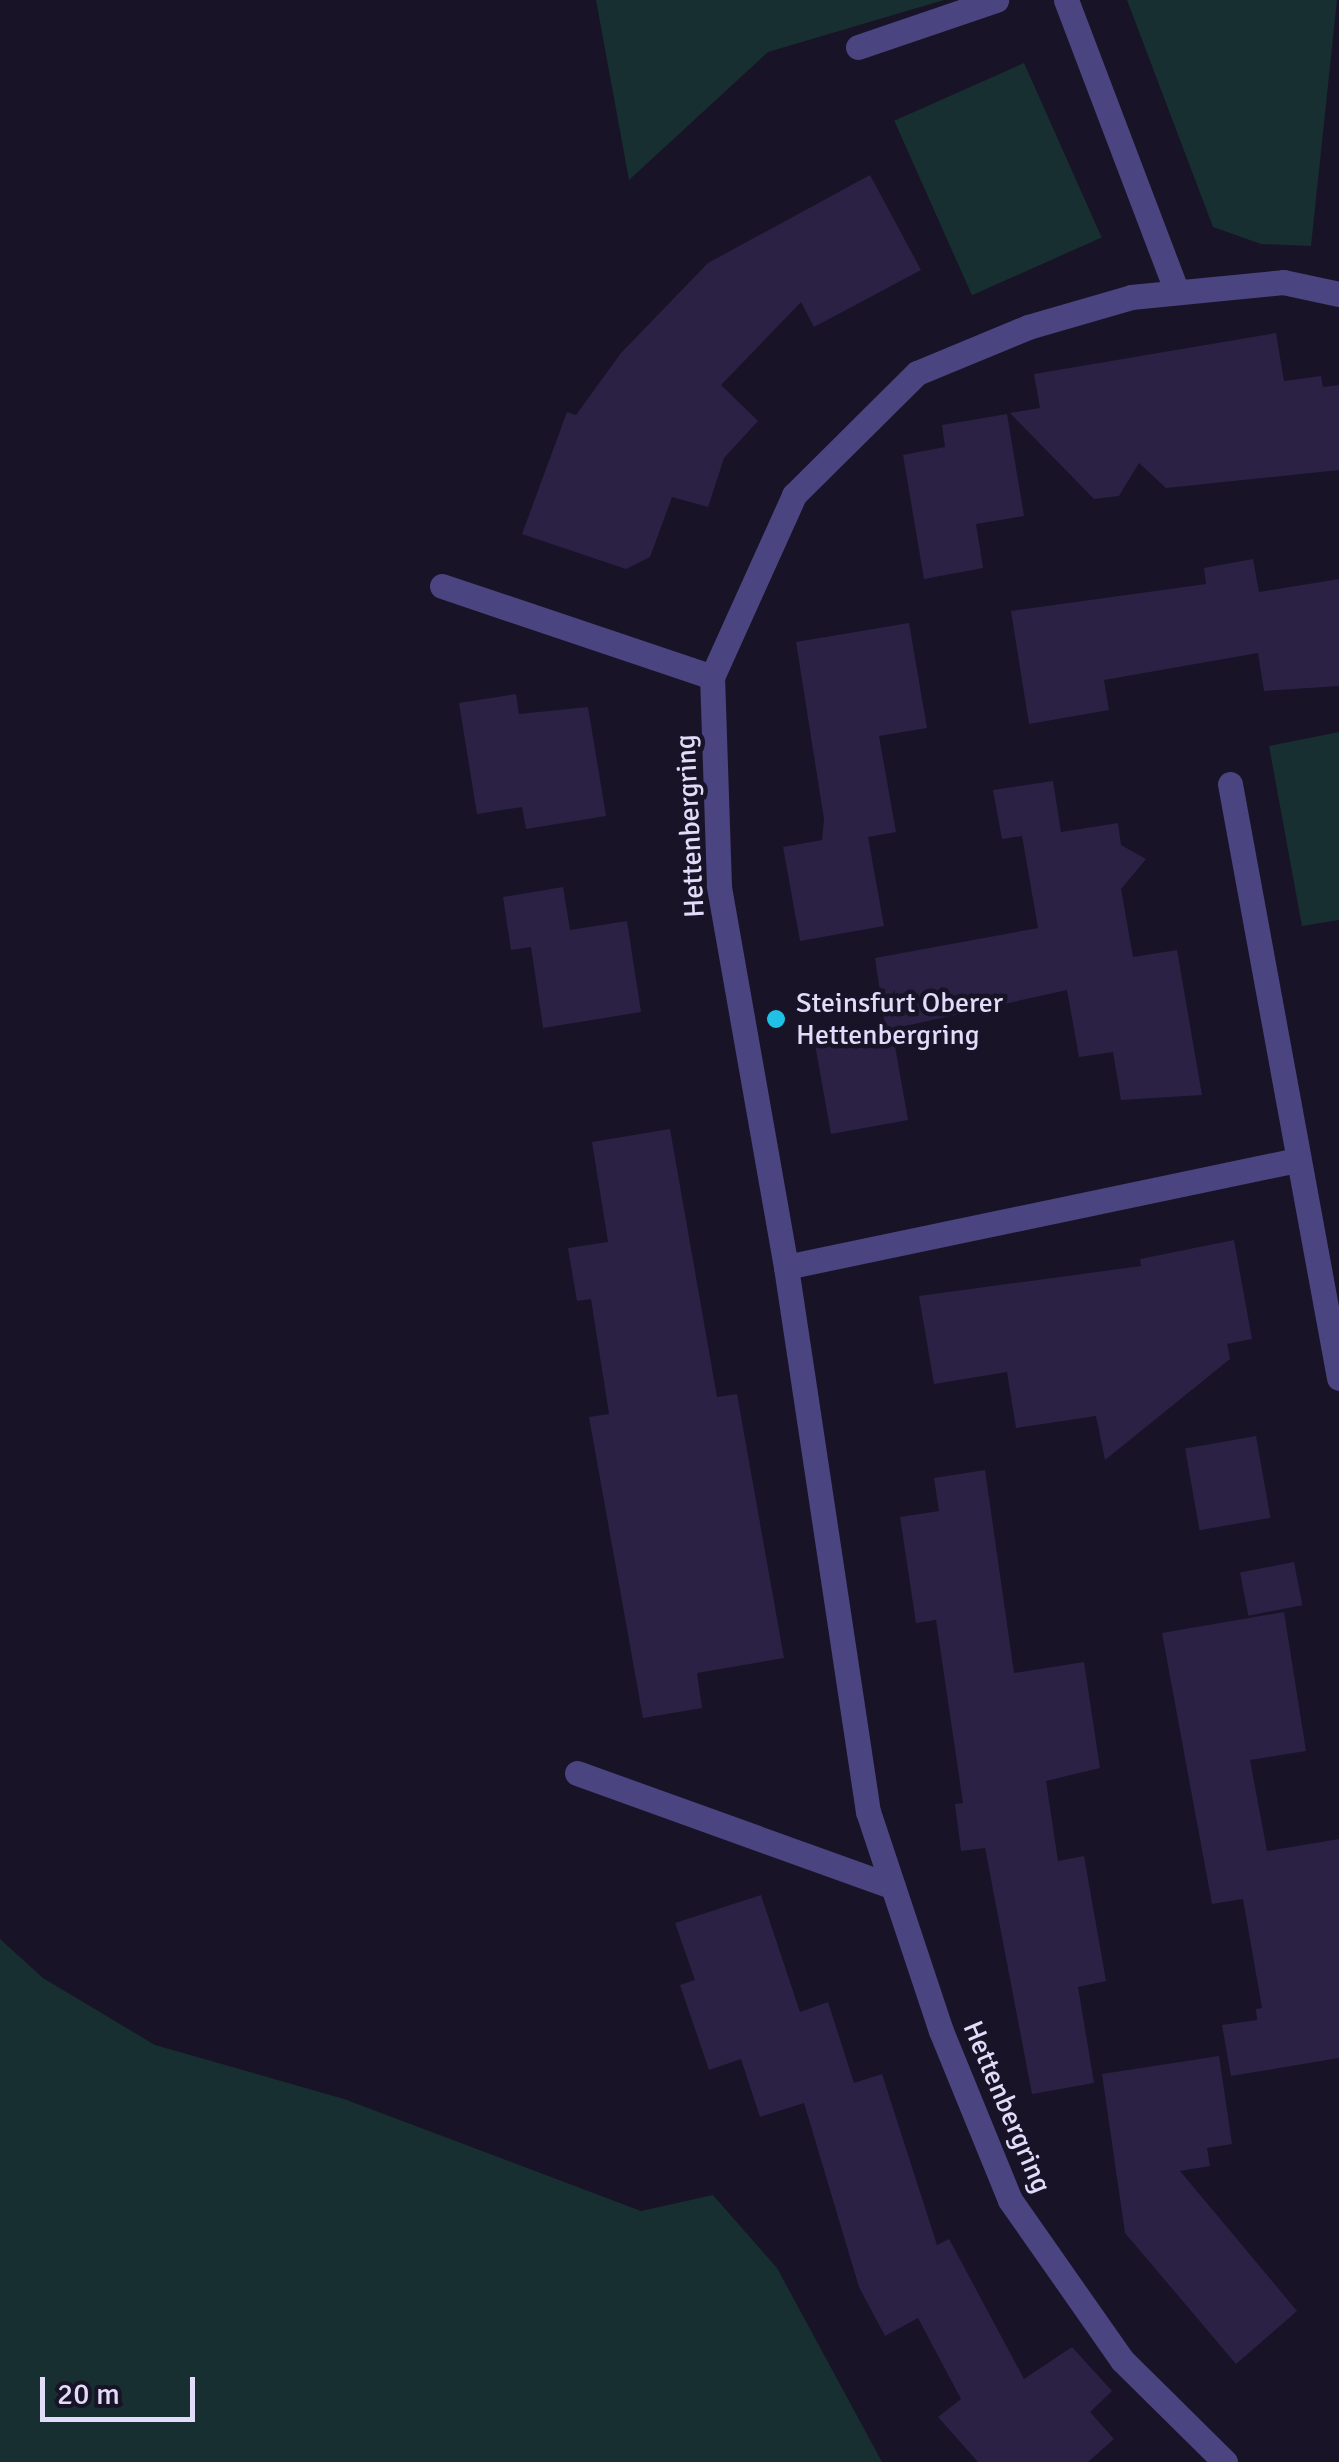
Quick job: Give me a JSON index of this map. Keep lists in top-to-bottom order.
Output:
{
  "streets": {
    "street": ["Hettenbergring"]
  },
  "places": ["Steinsfurt Oberer Hettenbergring"],
  "scale_bar": "20 m"
}
